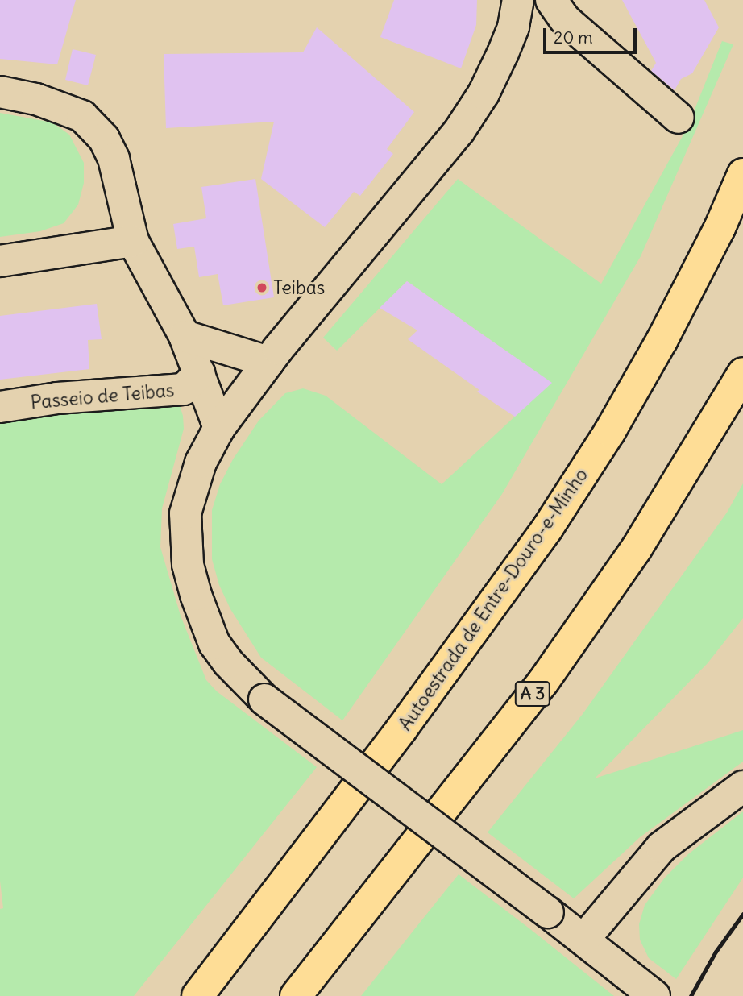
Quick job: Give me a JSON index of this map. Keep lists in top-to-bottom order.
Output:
{
  "streets": {
    "highway": ["Autoestrada de Entre-Douro-e-Minho", "A 3"],
    "street": ["Passeio de Teibas"]
  },
  "places": ["Teibas"],
  "scale_bar": "20 m"
}
